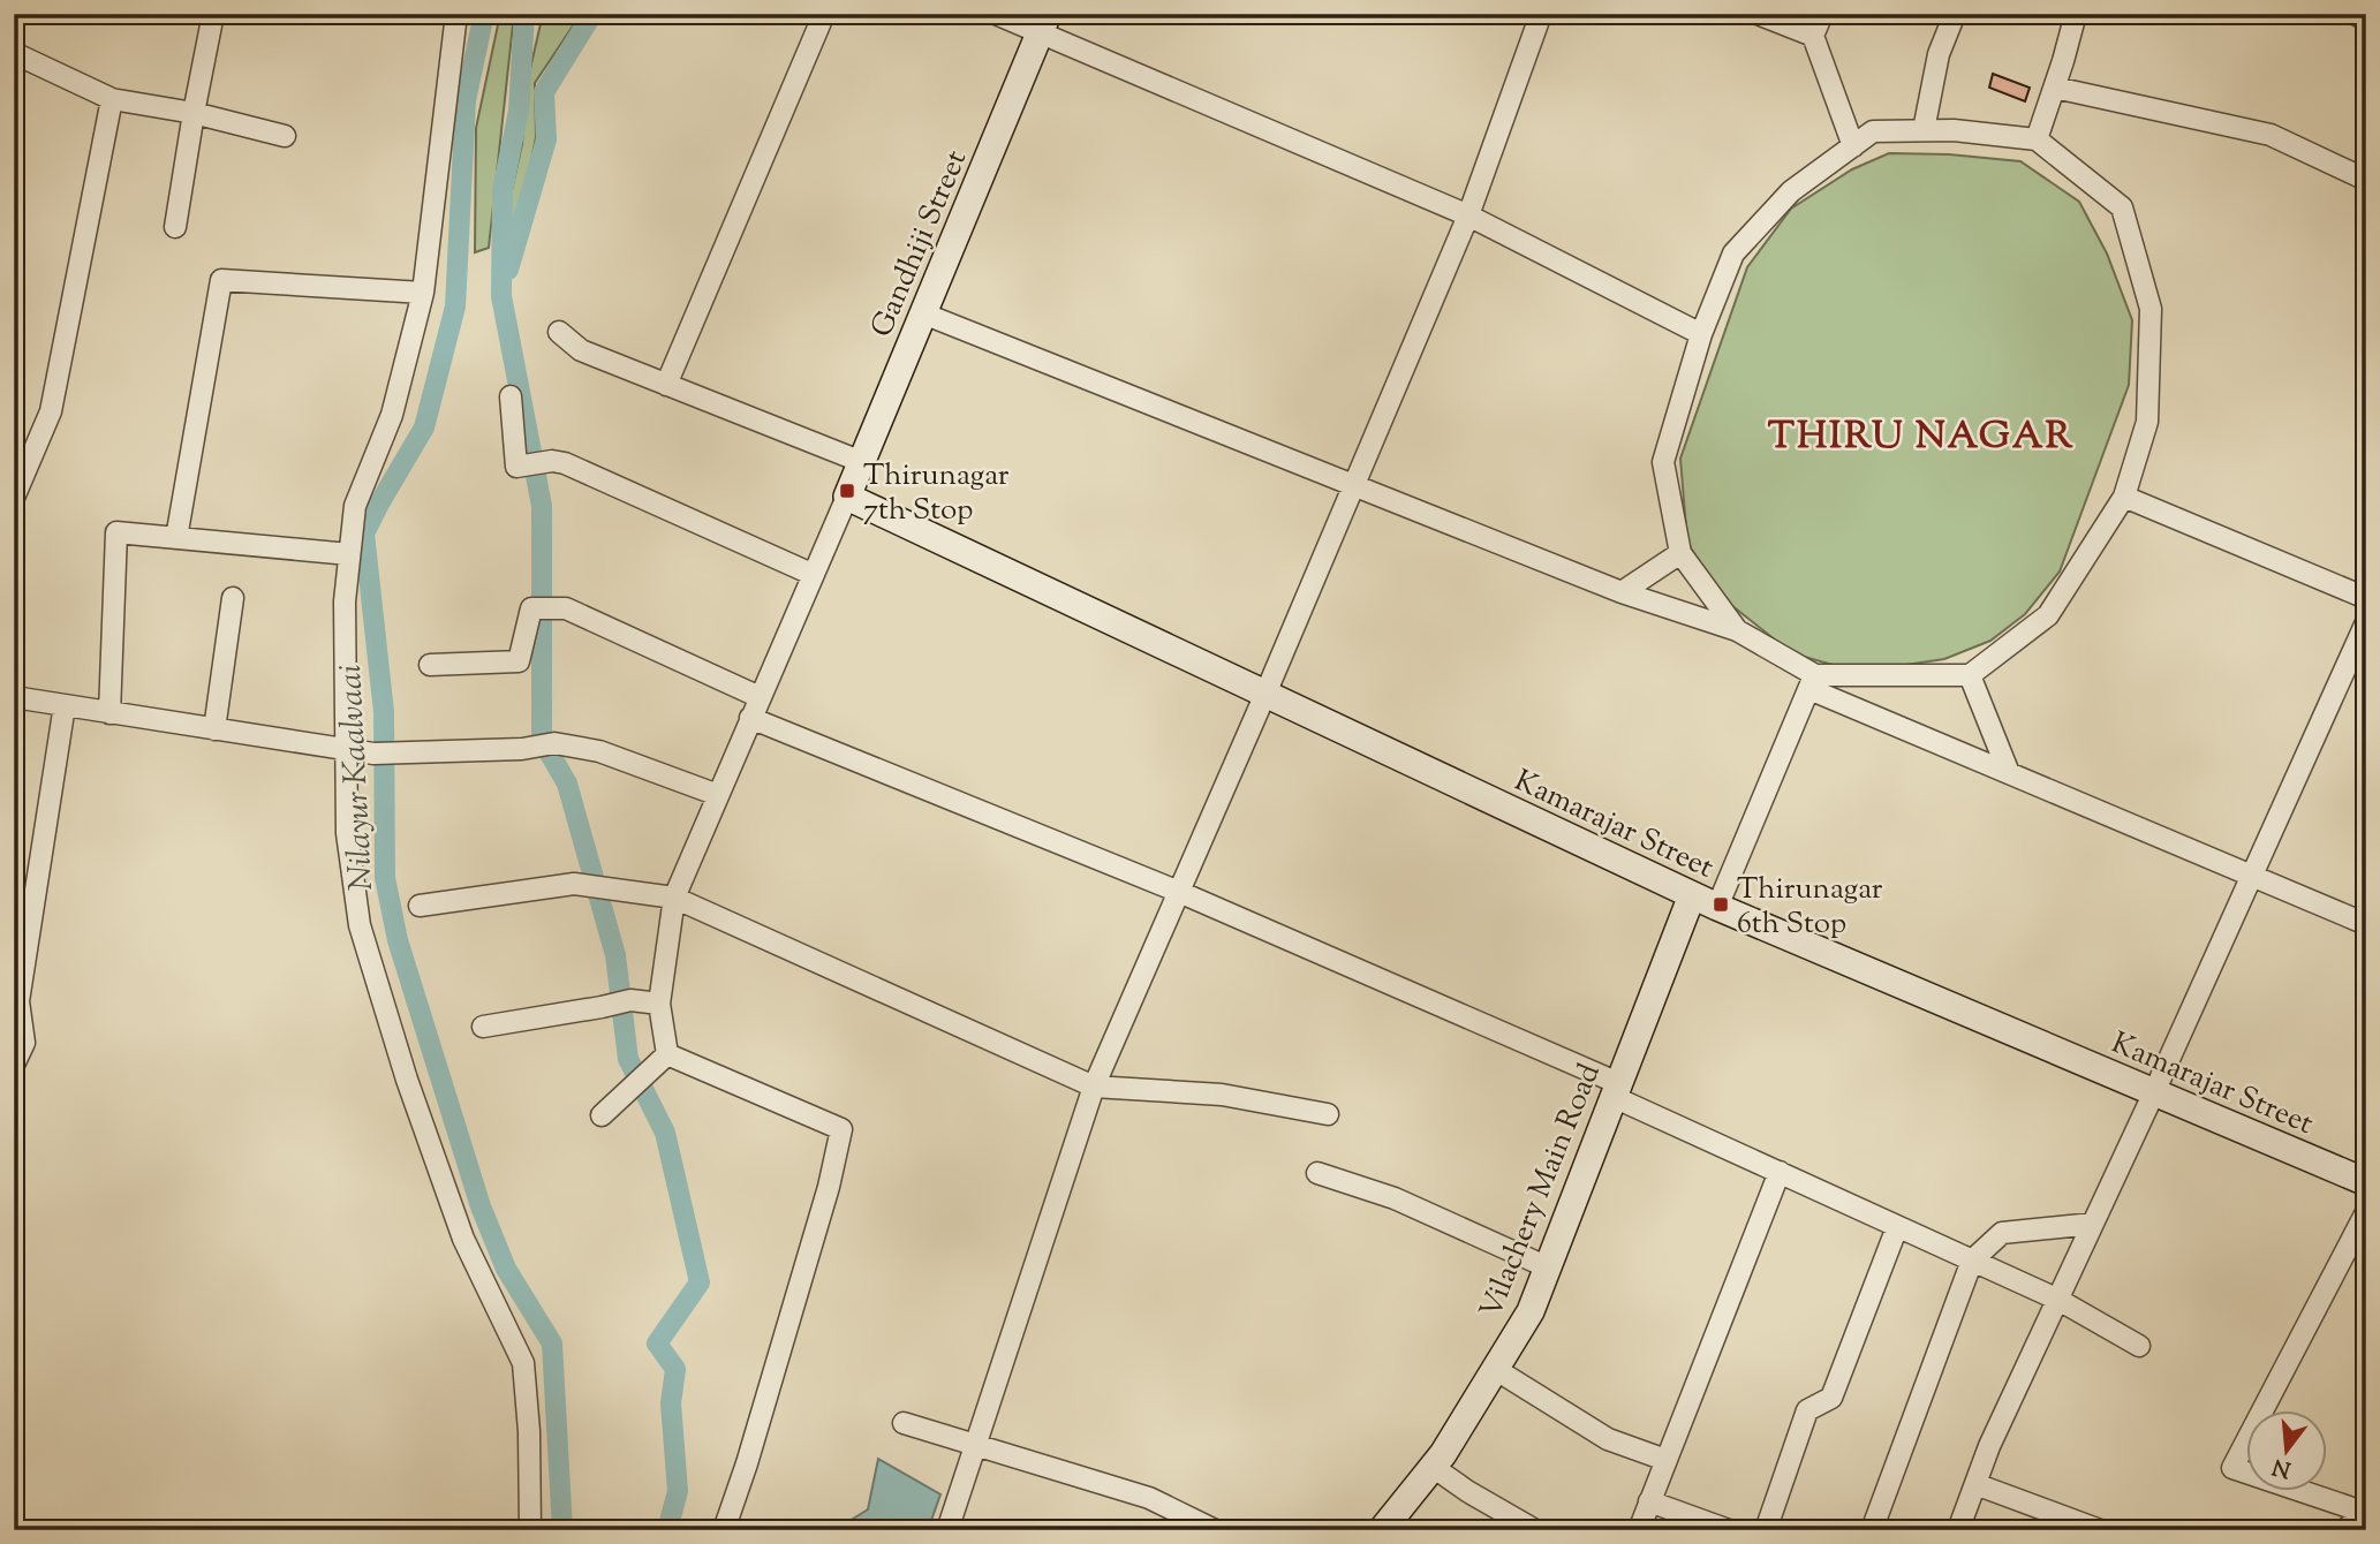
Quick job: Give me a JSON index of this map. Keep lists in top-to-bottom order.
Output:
{
  "streets": {
    "main road": ["Gandhiji Street", "Kamarajar Street", "Vilachery Main Road"]
  },
  "crossings": [
    ["Gandhiji Street", "Kamarajar Street"],
    ["Kamarajar Street", "Vilachery Main Road"]
  ],
  "districts": ["THIRU NAGAR"],
  "water": ["Nilayur Kaalvaai"],
  "places": {
    "transit": ["Thirunagar 7th Stop", "Thirunagar 6th Stop"]
  },
  "north": "bottom"
}
